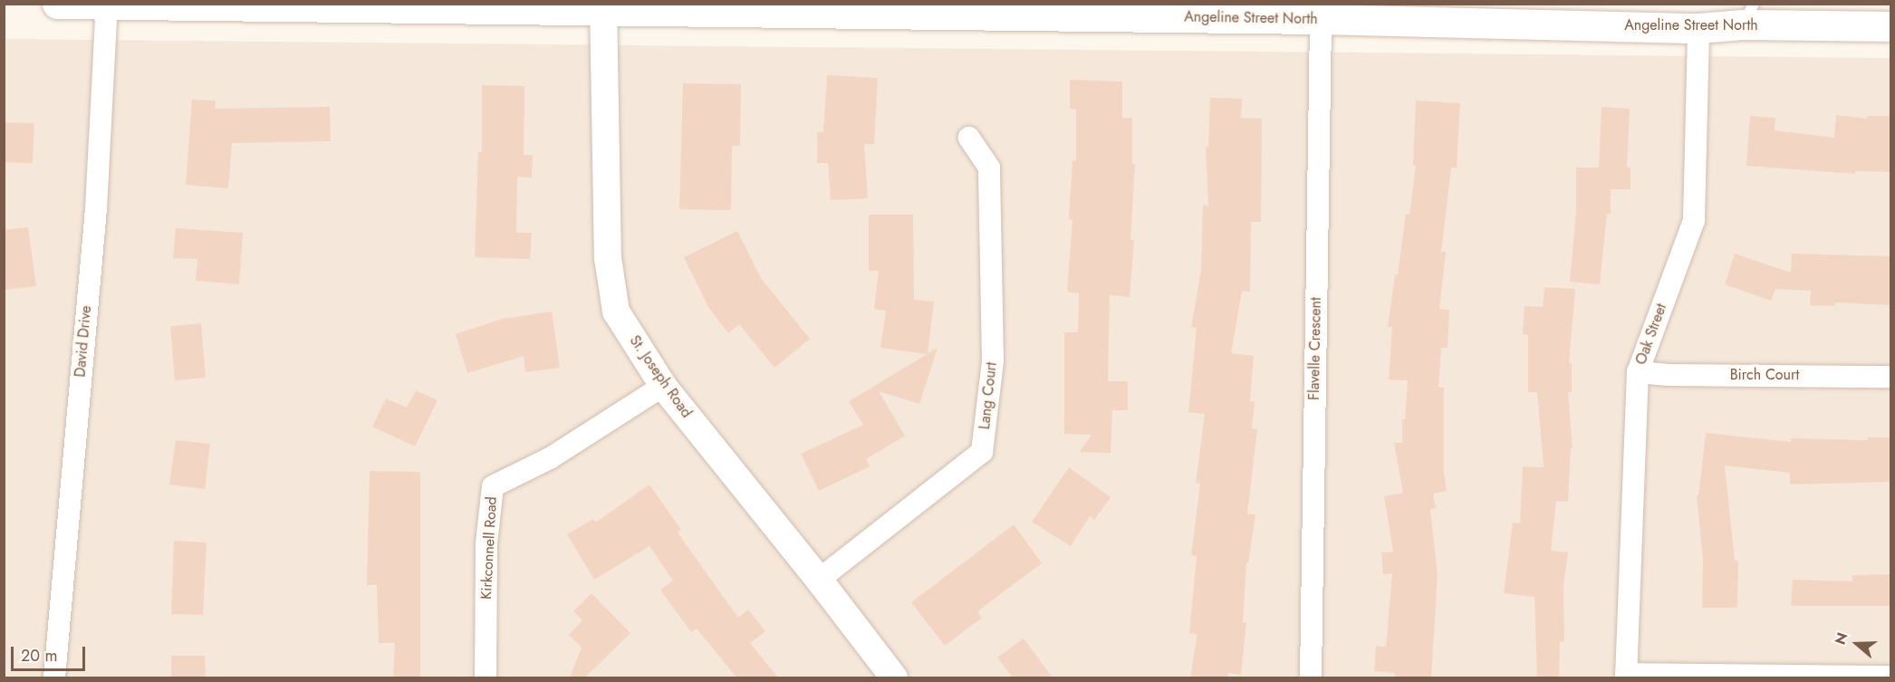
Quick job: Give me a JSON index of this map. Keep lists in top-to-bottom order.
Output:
{
  "streets": {
    "main road": ["Angeline Street North"],
    "street": [
      "Oak Street",
      "David Drive",
      "Flavelle Crescent",
      "Birch Court",
      "St. Joseph Road",
      "Lang Court",
      "Kirkconnell Road"
    ]
  },
  "crossings": [
    ["Angeline Street North", "Oak Street"],
    ["Angeline Street North", "David Drive"],
    ["Angeline Street North", "Flavelle Crescent"],
    ["Angeline Street North", "St. Joseph Road"],
    ["Oak Street", "Birch Court"],
    ["St. Joseph Road", "Lang Court"],
    ["St. Joseph Road", "Kirkconnell Road"]
  ],
  "scale_bar": "20 m",
  "north": "left"
}
